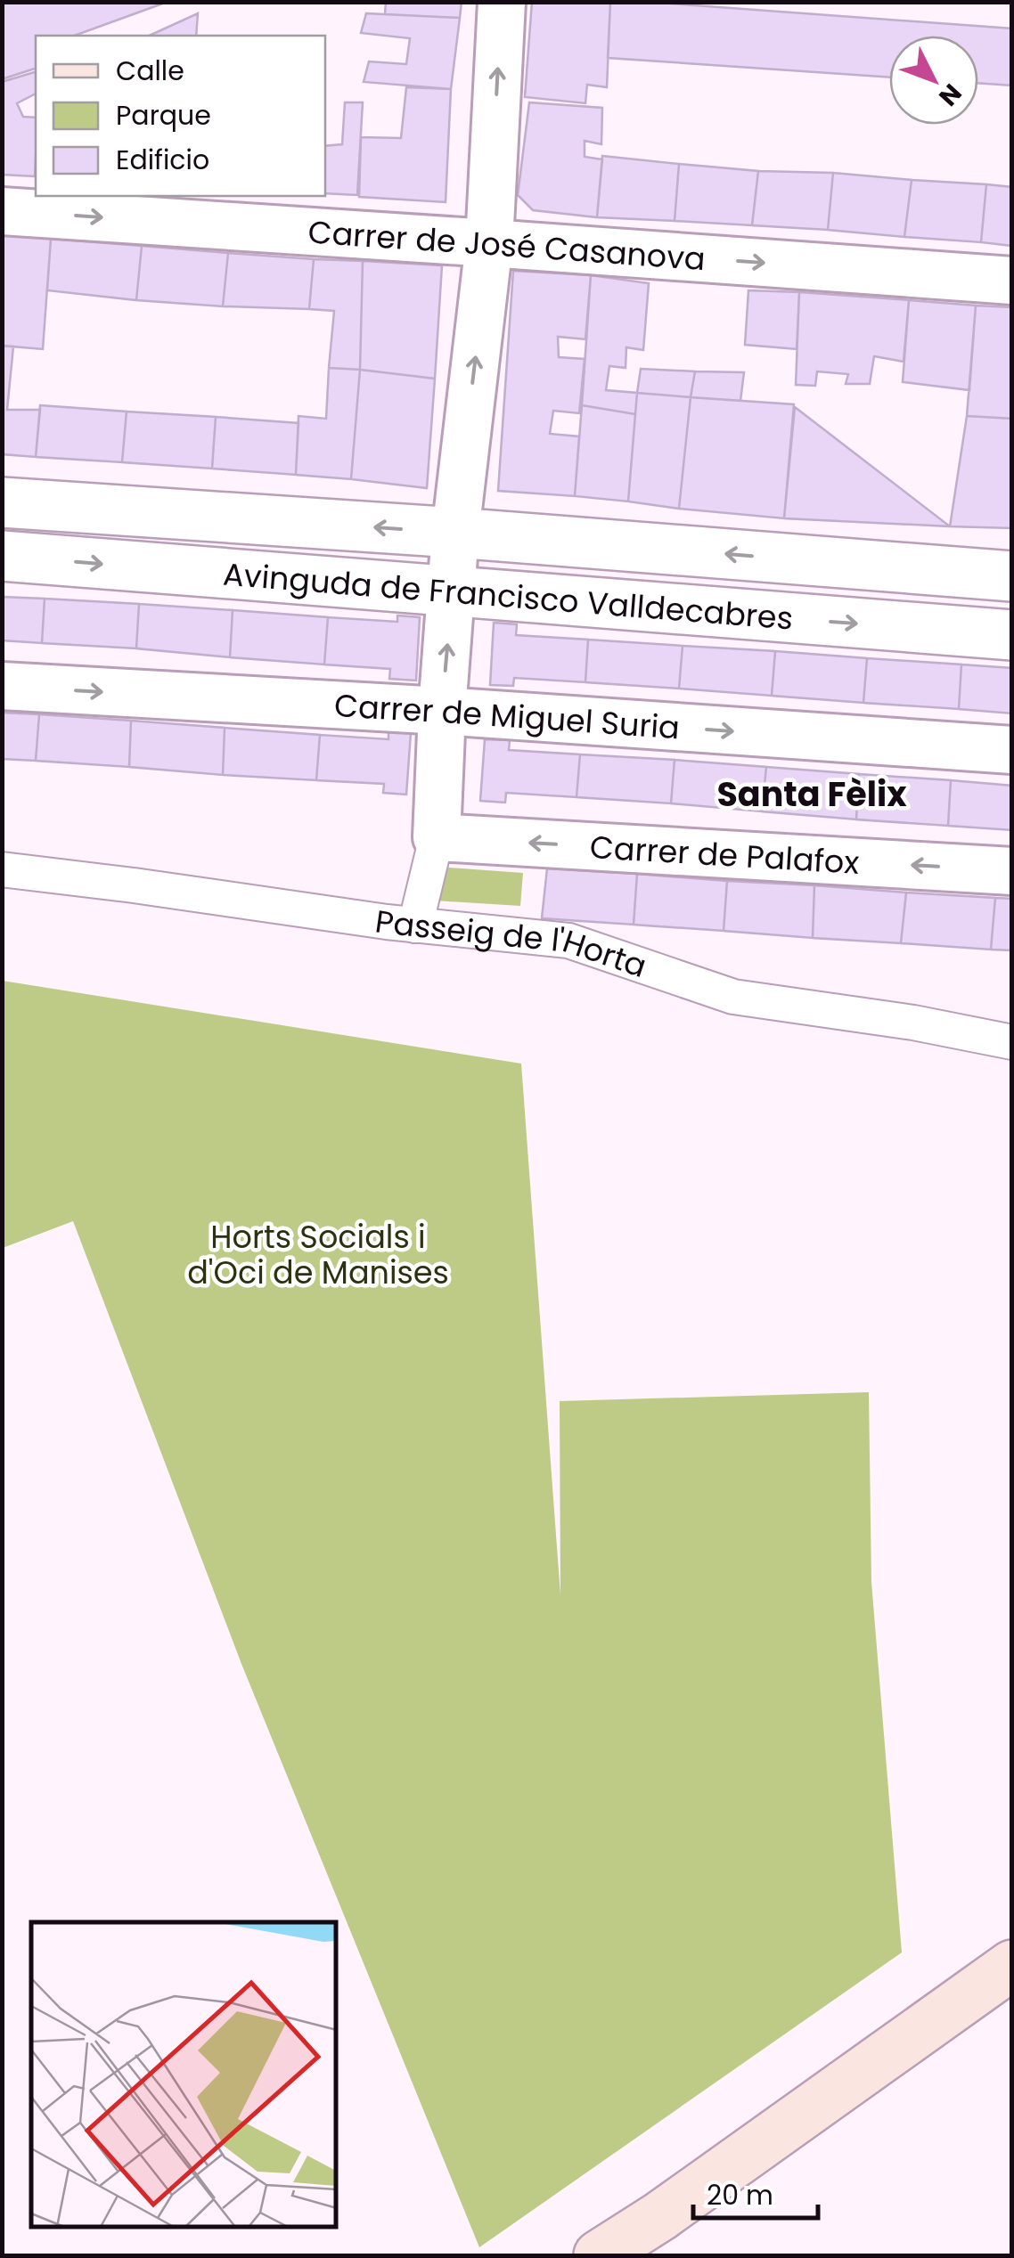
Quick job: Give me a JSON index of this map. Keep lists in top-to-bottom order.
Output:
{
  "streets": {
    "street": [
      "Carrer de José Casanova",
      "Avinguda de Francisco Valldecabres",
      "Carrer de Miguel Suria",
      "Carrer de Palafox",
      "Passeig de l'Horta"
    ]
  },
  "one_way": ["Carrer de José Casanova", "Carrer de Miguel Suria", "Carrer de Palafox"],
  "districts": ["Santa Fèlix"],
  "parks": ["Horts Socials i d'Oci de Manises"],
  "legend": ["Calle", "Parque", "Edificio"],
  "scale_bar": "20 m",
  "north": "bottom right"
}
